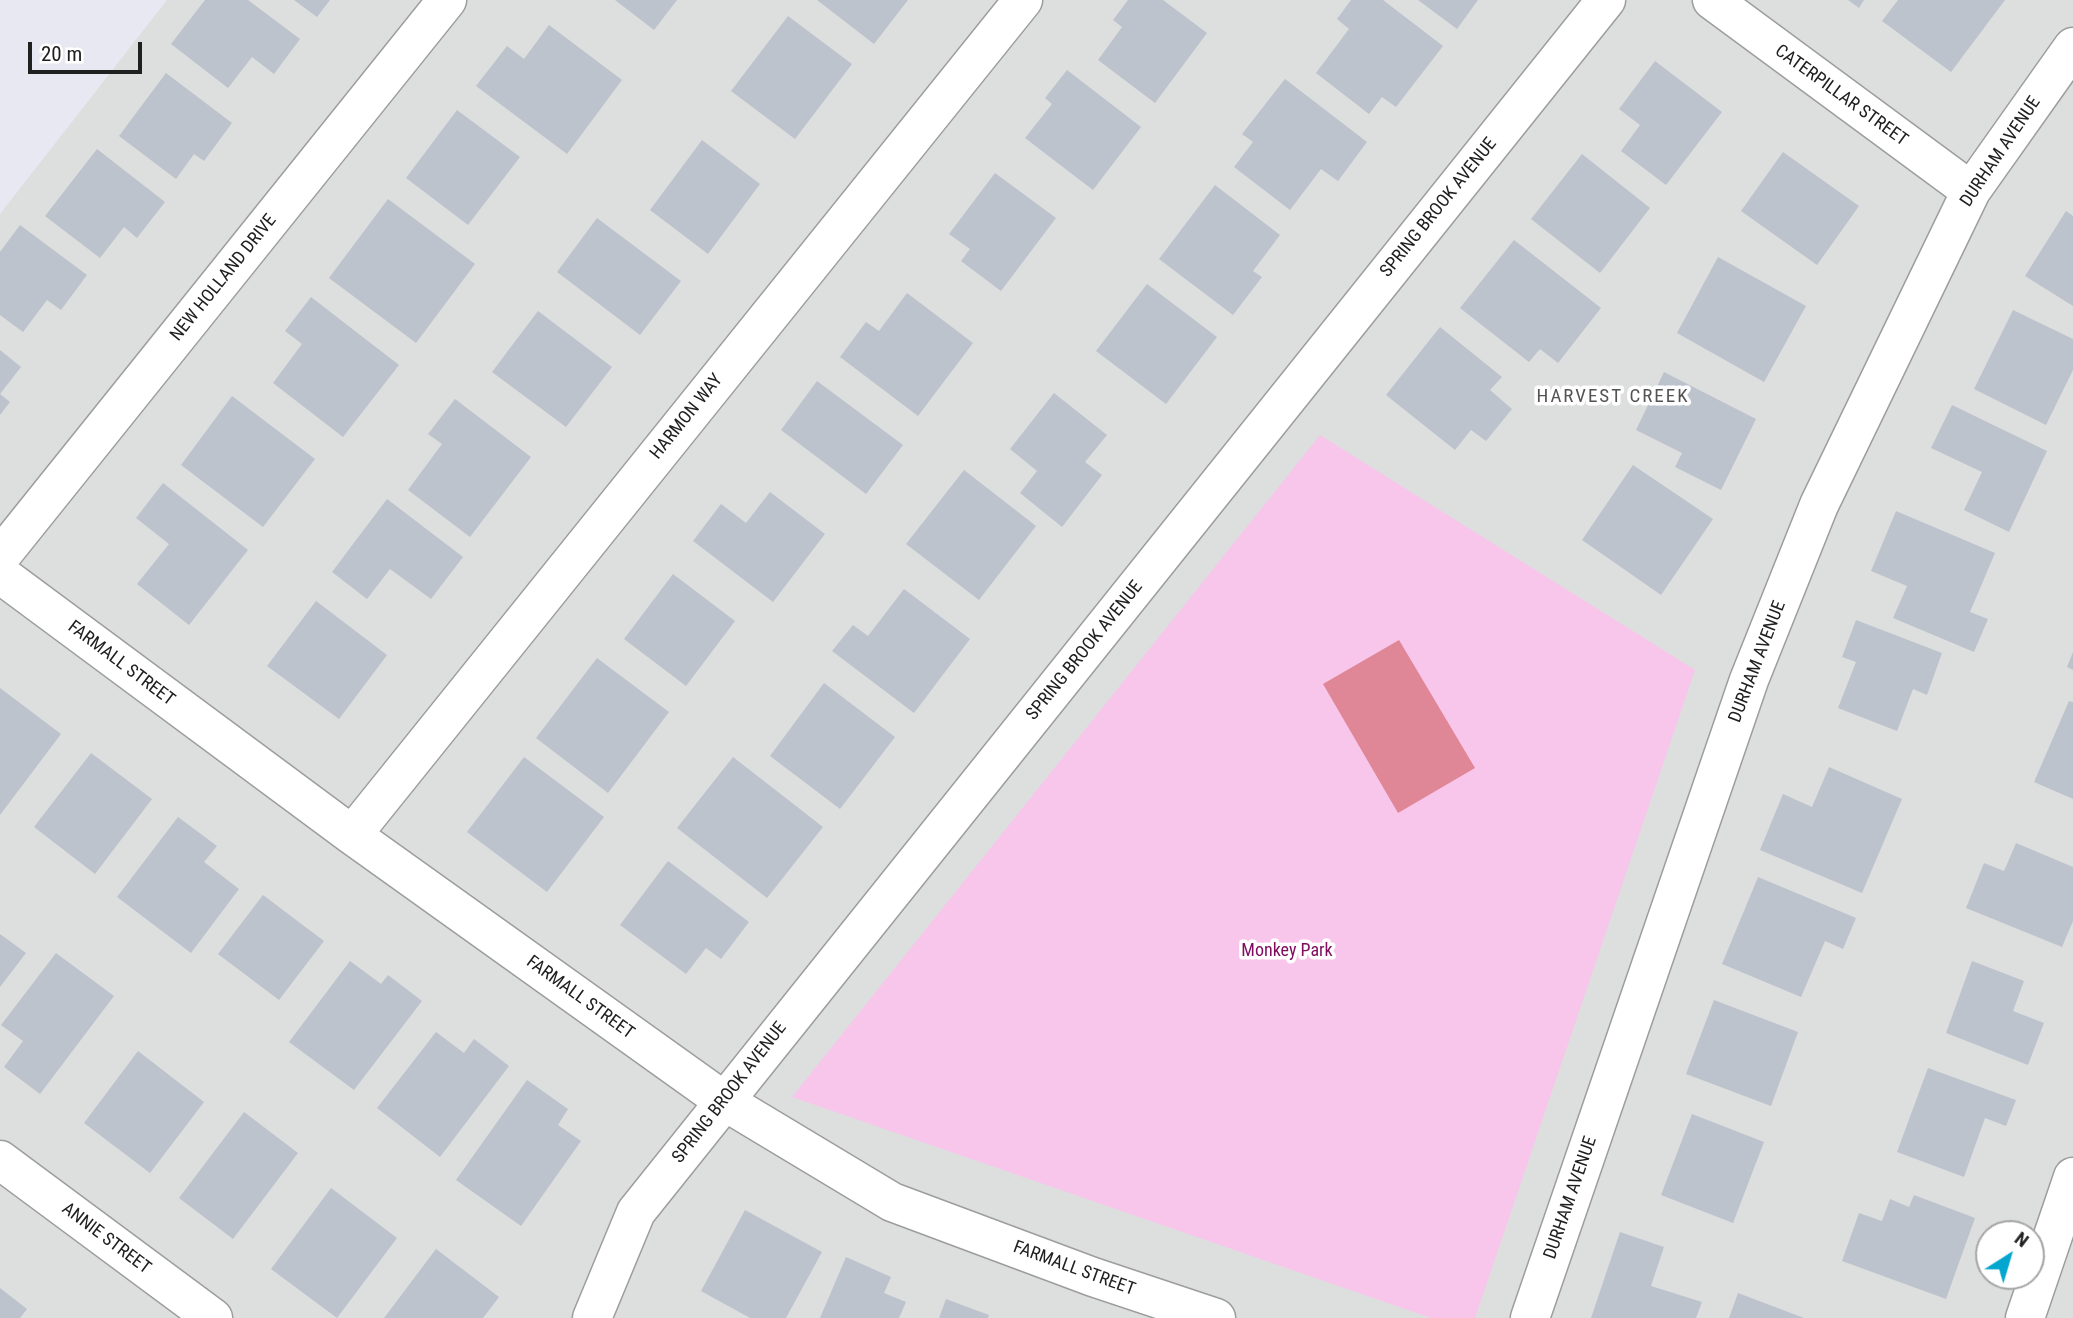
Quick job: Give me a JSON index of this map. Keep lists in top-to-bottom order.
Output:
{
  "streets": {
    "street": [
      "CATERPILLAR STREET",
      "DURHAM AVENUE",
      "SPRING BROOK AVENUE",
      "NEW HOLLAND DRIVE",
      "HARMON WAY",
      "FARMALL STREET",
      "ANNIE STREET"
    ]
  },
  "crossings": [
    ["CATERPILLAR STREET", "DURHAM AVENUE"],
    ["SPRING BROOK AVENUE", "FARMALL STREET"],
    ["HARMON WAY", "FARMALL STREET"]
  ],
  "districts": ["HARVEST CREEK"],
  "parks": ["Monkey Park"],
  "scale_bar": "20 m",
  "north": "top right"
}
